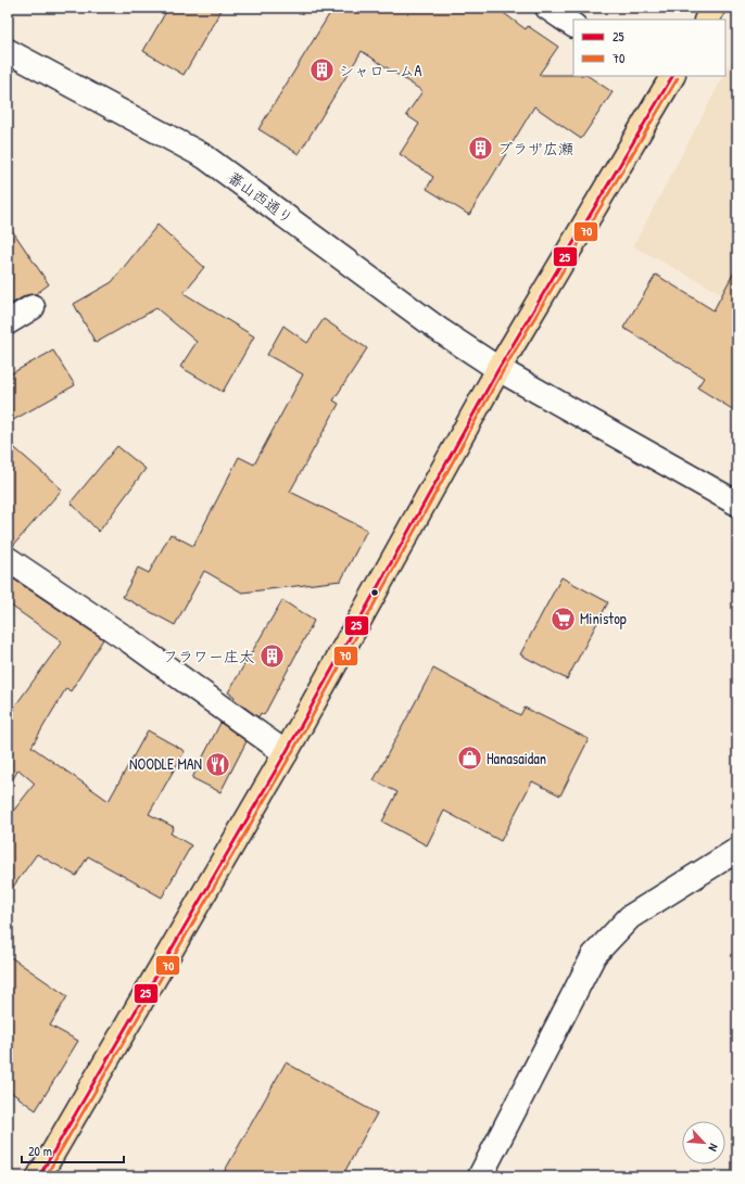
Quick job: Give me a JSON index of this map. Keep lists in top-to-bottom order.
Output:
{
  "streets": {
    "street": ["蕃山西通り"]
  },
  "places": {
    "building": ["シャロームA", "プラザ広瀬", "フラワー庄太"],
    "supermarket": ["Ministop"],
    "shop": ["Hanasaidan"],
    "restaurant": ["NOODLE MAN"]
  },
  "lines": ["transit line 25", "transit line 70"],
  "legend": ["25", "70"],
  "scale_bar": "20 m",
  "north": "bottom right"
}
